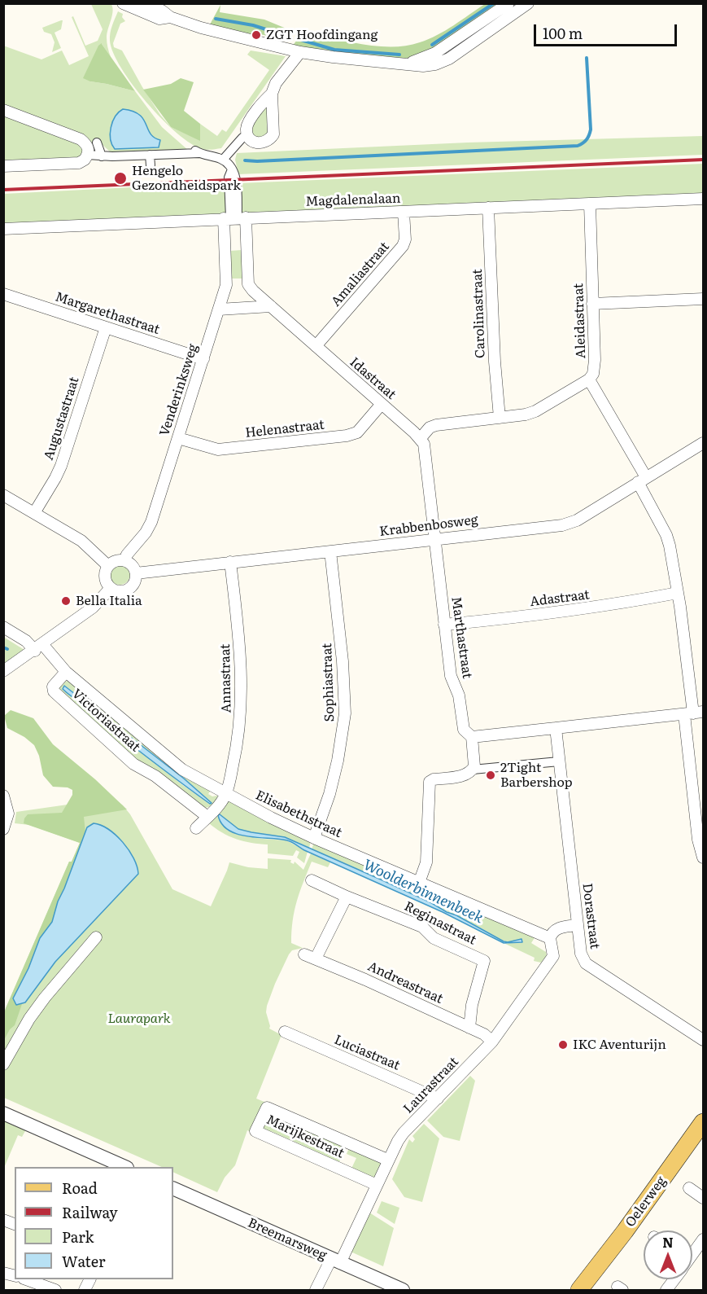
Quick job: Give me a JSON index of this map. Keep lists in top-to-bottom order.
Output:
{
  "streets": {
    "main road": ["Oelerweg"],
    "street": [
      "Magdalenalaan",
      "Amaliastraat",
      "Margarethastraat",
      "Carolinastraat",
      "Aleidastraat",
      "Idastraat",
      "Venderinksweg",
      "Augustastraat",
      "Helenastraat",
      "Krabbenbosweg",
      "Adastraat",
      "Marthastraat",
      "Annastraat",
      "Sophiastraat",
      "Victoriastraat",
      "Elisabethstraat",
      "Dorastraat",
      "Reginastraat",
      "Andreastraat",
      "Luciastraat",
      "Laurastraat",
      "Marijkestraat",
      "Breemarsweg"
    ]
  },
  "crossings": [
    ["Magdalenalaan", "Amaliastraat"],
    ["Magdalenalaan", "Carolinastraat"],
    ["Magdalenalaan", "Aleidastraat"],
    ["Magdalenalaan", "Venderinksweg"],
    ["Amaliastraat", "Idastraat"],
    ["Margarethastraat", "Venderinksweg"],
    ["Margarethastraat", "Augustastraat"],
    ["Idastraat", "Helenastraat"],
    ["Venderinksweg", "Helenastraat"],
    ["Venderinksweg", "Krabbenbosweg"],
    ["Krabbenbosweg", "Marthastraat"],
    ["Krabbenbosweg", "Annastraat"],
    ["Krabbenbosweg", "Sophiastraat"],
    ["Adastraat", "Marthastraat"],
    ["Annastraat", "Elisabethstraat"],
    ["Sophiastraat", "Elisabethstraat"],
    ["Victoriastraat", "Elisabethstraat"],
    ["Elisabethstraat", "Laurastraat"],
    ["Reginastraat", "Andreastraat"],
    ["Andreastraat", "Laurastraat"],
    ["Luciastraat", "Laurastraat"],
    ["Laurastraat", "Marijkestraat"],
    ["Laurastraat", "Breemarsweg"]
  ],
  "water": ["Woolderbinnenbeek"],
  "parks": ["Laurapark"],
  "places": [
    "ZGT Hoofdingang",
    "Hengelo Gezondheidspark",
    "Bella Italia",
    "2Tight Barbershop",
    "IKC Aventurijn"
  ],
  "legend": [
    "Road",
    "Railway",
    "Park",
    "Water"
  ],
  "scale_bar": "100 m",
  "north": "top"
}
